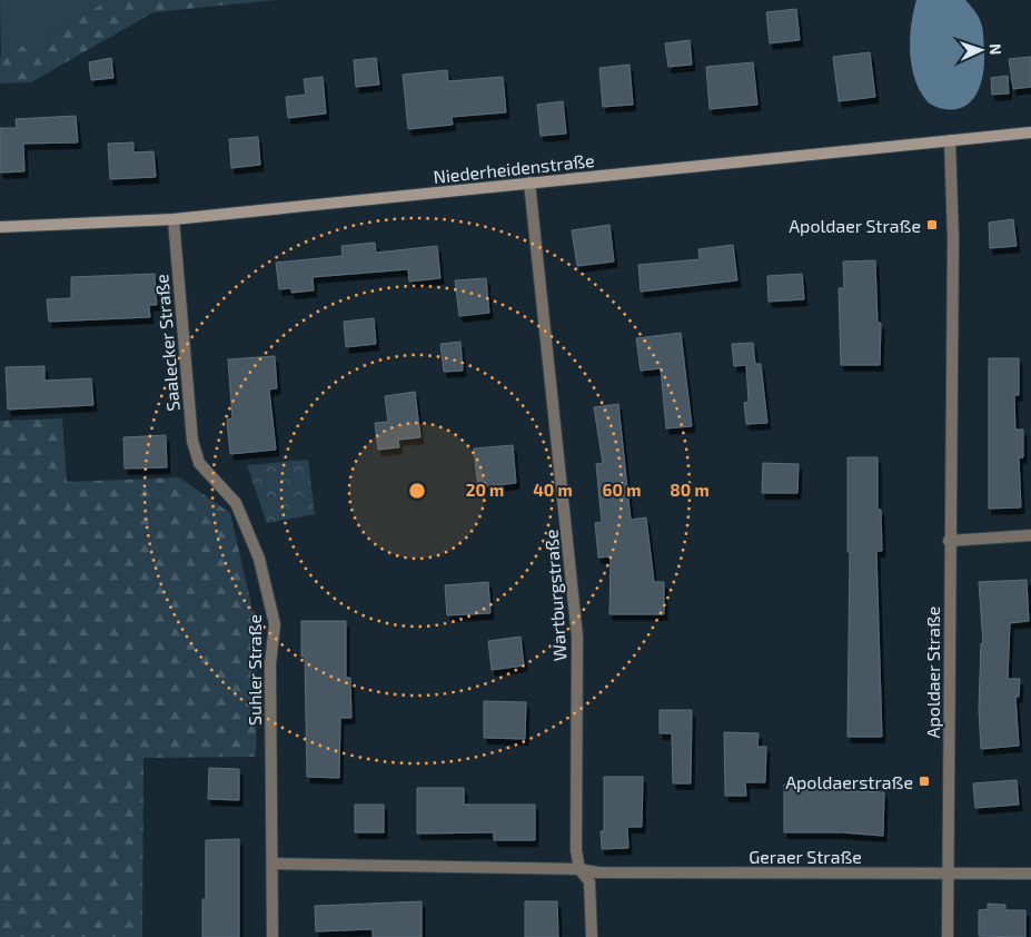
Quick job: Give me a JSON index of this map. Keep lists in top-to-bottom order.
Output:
{
  "streets": {
    "street": [
      "Niederheidenstraße",
      "Saalecker Straße",
      "Wartburgstraße",
      "Suhler Straße",
      "Apoldaer Straße",
      "Geraer Straße"
    ]
  },
  "crossings": [
    ["Niederheidenstraße", "Saalecker Straße"],
    ["Niederheidenstraße", "Wartburgstraße"],
    ["Niederheidenstraße", "Apoldaer Straße"],
    ["Saalecker Straße", "Suhler Straße"],
    ["Wartburgstraße", "Geraer Straße"],
    ["Apoldaer Straße", "Geraer Straße"]
  ],
  "places": {
    "transit": ["Apoldaer Straße", "Apoldaerstraße"]
  },
  "north": "right",
  "rings": [
    "20 m",
    "40 m",
    "60 m",
    "80 m"
  ]
}
